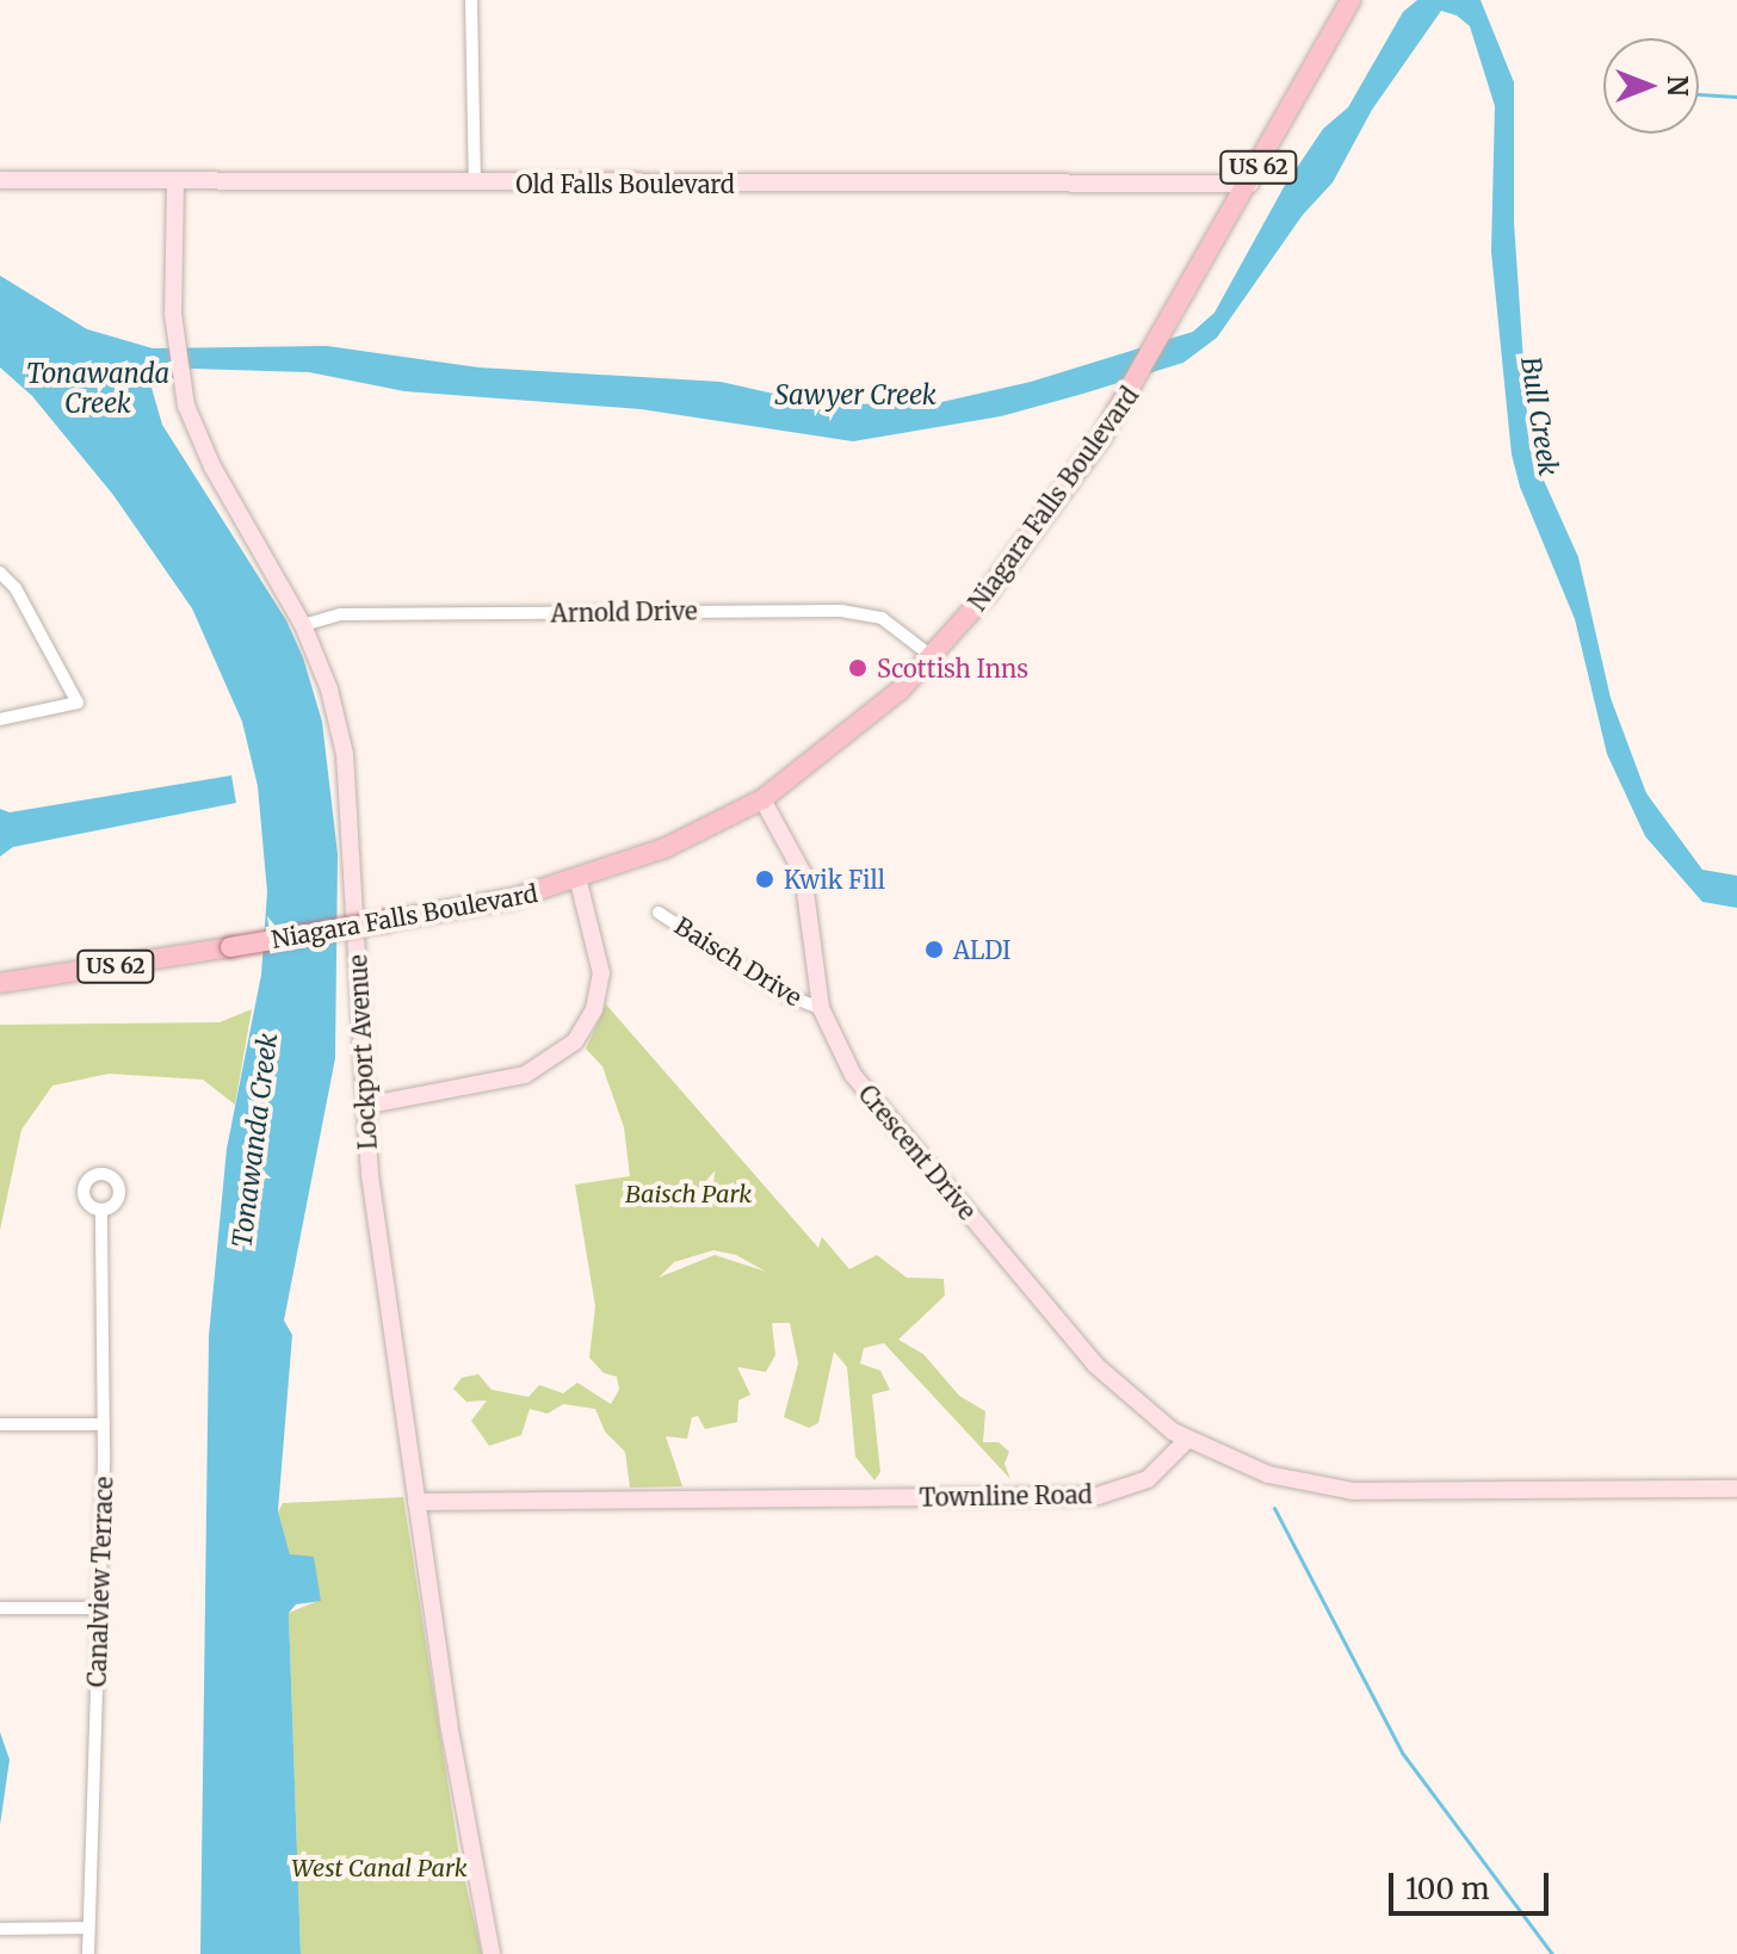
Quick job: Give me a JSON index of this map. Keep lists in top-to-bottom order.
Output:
{
  "streets": {
    "main road": ["US 62", "Niagara Falls Boulevard"],
    "street": [
      "Old Falls Boulevard",
      "Arnold Drive",
      "Baisch Drive",
      "Lockport Avenue",
      "Crescent Drive",
      "Townline Road",
      "Canalview Terrace"
    ]
  },
  "crossings": [
    ["Old Falls Boulevard", "Niagara Falls Boulevard"],
    ["Old Falls Boulevard", "Lockport Avenue"],
    ["Niagara Falls Boulevard", "Arnold Drive"],
    ["Niagara Falls Boulevard", "Crescent Drive"],
    ["Arnold Drive", "Lockport Avenue"],
    ["Baisch Drive", "Crescent Drive"],
    ["Lockport Avenue", "Townline Road"],
    ["Crescent Drive", "Townline Road"]
  ],
  "water": ["Tonawanda Creek", "Sawyer Creek", "Bull Creek"],
  "parks": ["Baisch Park", "West Canal Park"],
  "places": ["Scottish Inns", "Kwik Fill", "ALDI"],
  "scale_bar": "100 m",
  "north": "right"
}
